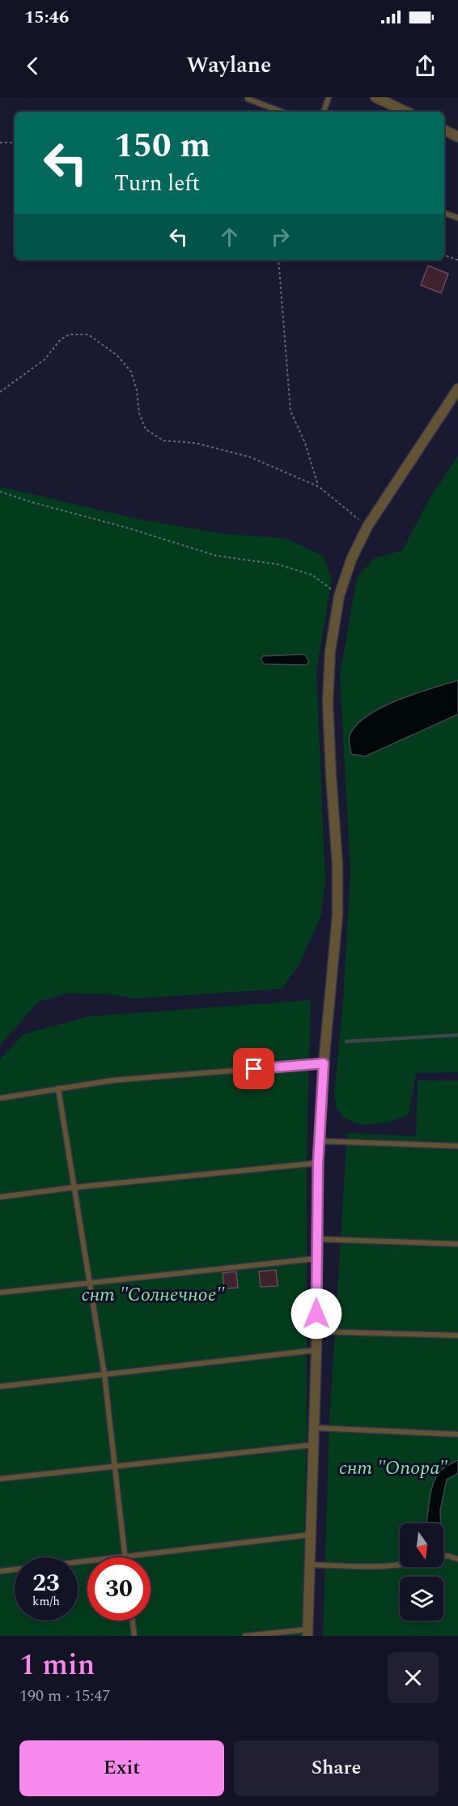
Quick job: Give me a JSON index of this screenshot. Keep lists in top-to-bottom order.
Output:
{
  "parks": ["снт \"Солнечное\"", "снт \"Опора\""],
  "north": "bottom",
  "page": {
    "status": "15:46",
    "header": "Waylane",
    "turn": ["150 m", "Turn left"],
    "speed": "23 km/h",
    "limit": "30",
    "heading": ["1 min", "190 m · 15:47"],
    "buttons": ["Exit", "Share"]
  }
}
